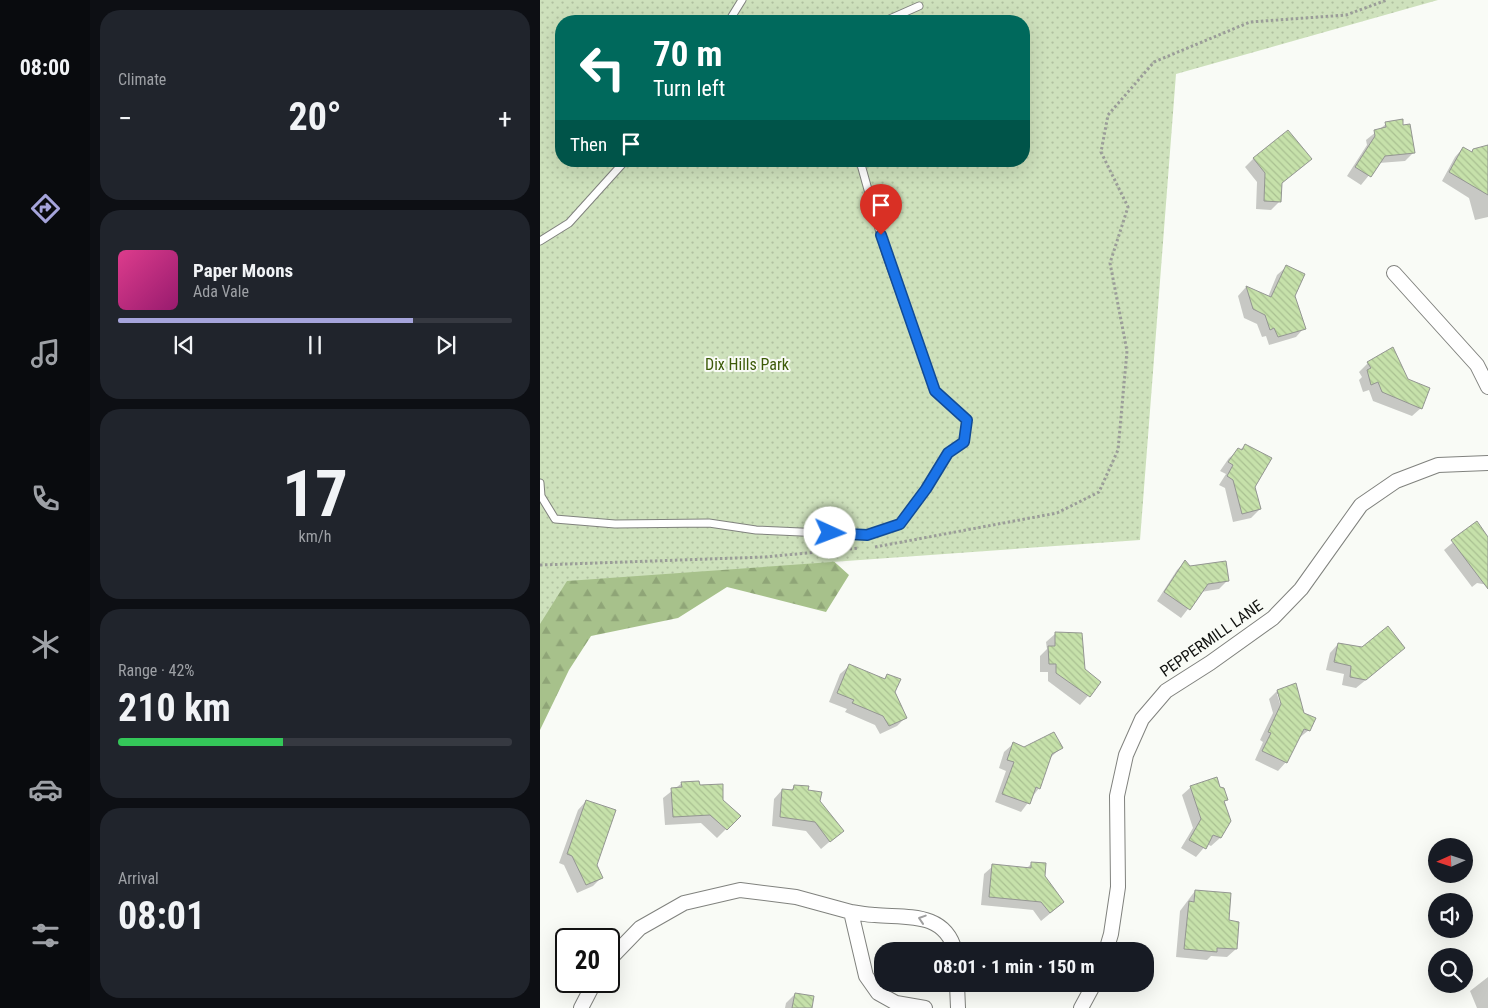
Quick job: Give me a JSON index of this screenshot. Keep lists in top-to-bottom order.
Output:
{
  "streets": {
    "street": ["PEPPERMILL LANE"]
  },
  "parks": ["Dix Hills Park"],
  "north": "left",
  "page": {
    "tabs": "08:00",
    "tile": [
      "Climate",
      ["17", "km/h"],
      ["Range · 42%", "210 km"],
      ["Arrival", "08:01"]
    ],
    "turn": ["70 m", "Turn left"],
    "heat": ["−", "20°", "+"],
    "then": "Then",
    "song": ["Paper Moons", "Ada Vale"],
    "limit": "20",
    "trip": "08:01 · 1 min · 150 m"
  }
}
